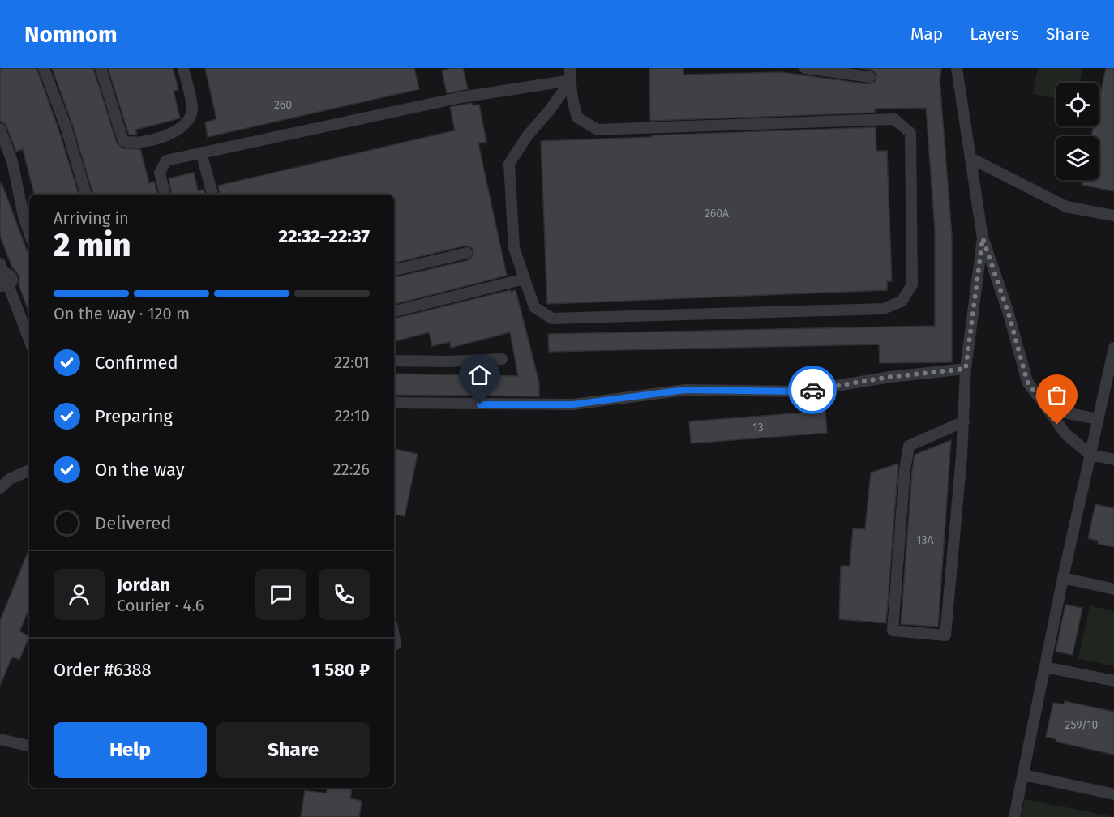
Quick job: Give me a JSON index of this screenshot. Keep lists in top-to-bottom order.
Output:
{
  "house_numbers": [
    "260",
    "260А",
    "13",
    "13А",
    "259/10"
  ],
  "page": {
    "header": "Nomnom",
    "nav": ["Map", "Layers", "Share"],
    "heading": ["2 min", "Arriving in", "22:32–22:37"],
    "panel": [
      "Jordan",
      "Courier · 4.6",
      "Order #6388",
      "1 580 ₽"
    ],
    "bar": "On the way · 120 m",
    "list": [
      ["Confirmed", "22:01"],
      ["Preparing", "22:10"],
      ["On the way", "22:26"],
      "Delivered"
    ],
    "buttons": ["Help", "Share"]
  }
}
